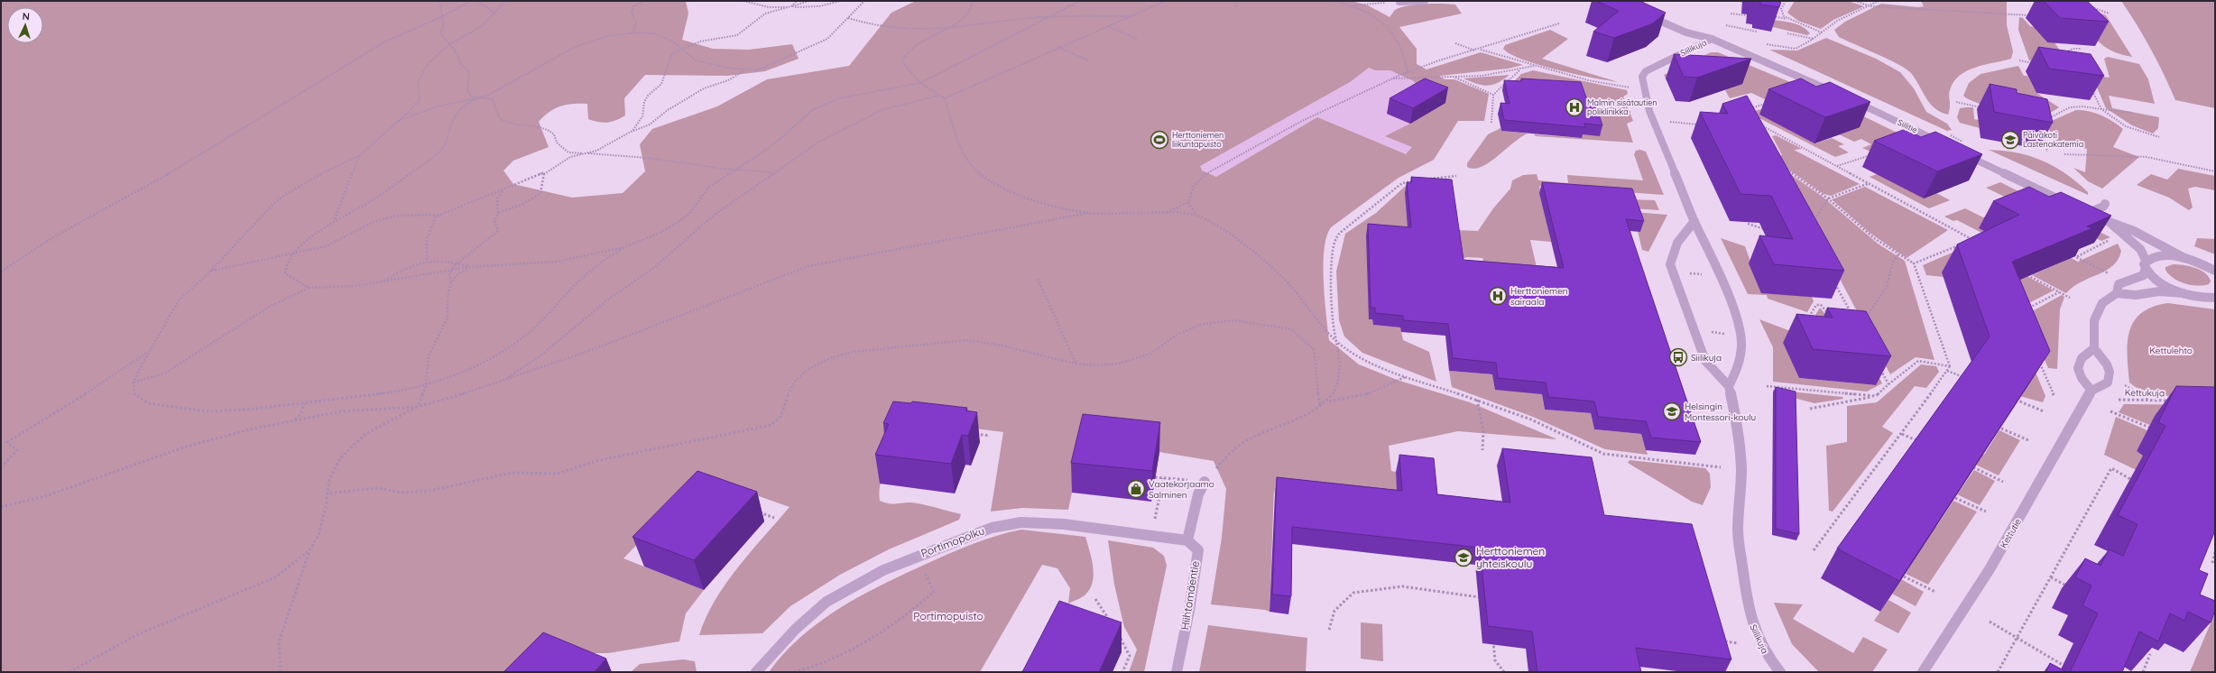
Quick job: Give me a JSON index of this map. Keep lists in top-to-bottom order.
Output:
{
  "streets": {
    "street": [
      "Siilikuja",
      "Siilitie",
      "Kettutie",
      "Portimopolku",
      "Hiihtomäentie"
    ],
    "path": ["Kettukuja"]
  },
  "crossings": [
    ["Portimopolku", "Hiihtomäentie"]
  ],
  "parks": ["Kettulehto", "Portimopuisto"],
  "places": {
    "hospital": ["Malmin sisätautien poliklinikka", "Herttoniemen sairaala"],
    "sports": ["Herttoniemen liikuntapuisto"],
    "school or university": ["Päiväkoti Lastenakatemia", "Helsingin Montessori-koulu", "Herttoniemen yhteiskoulu"],
    "bus stop": ["Siilikuja"],
    "shop": ["Vaatekorjaamo Salminen"]
  },
  "north": "top"
}
